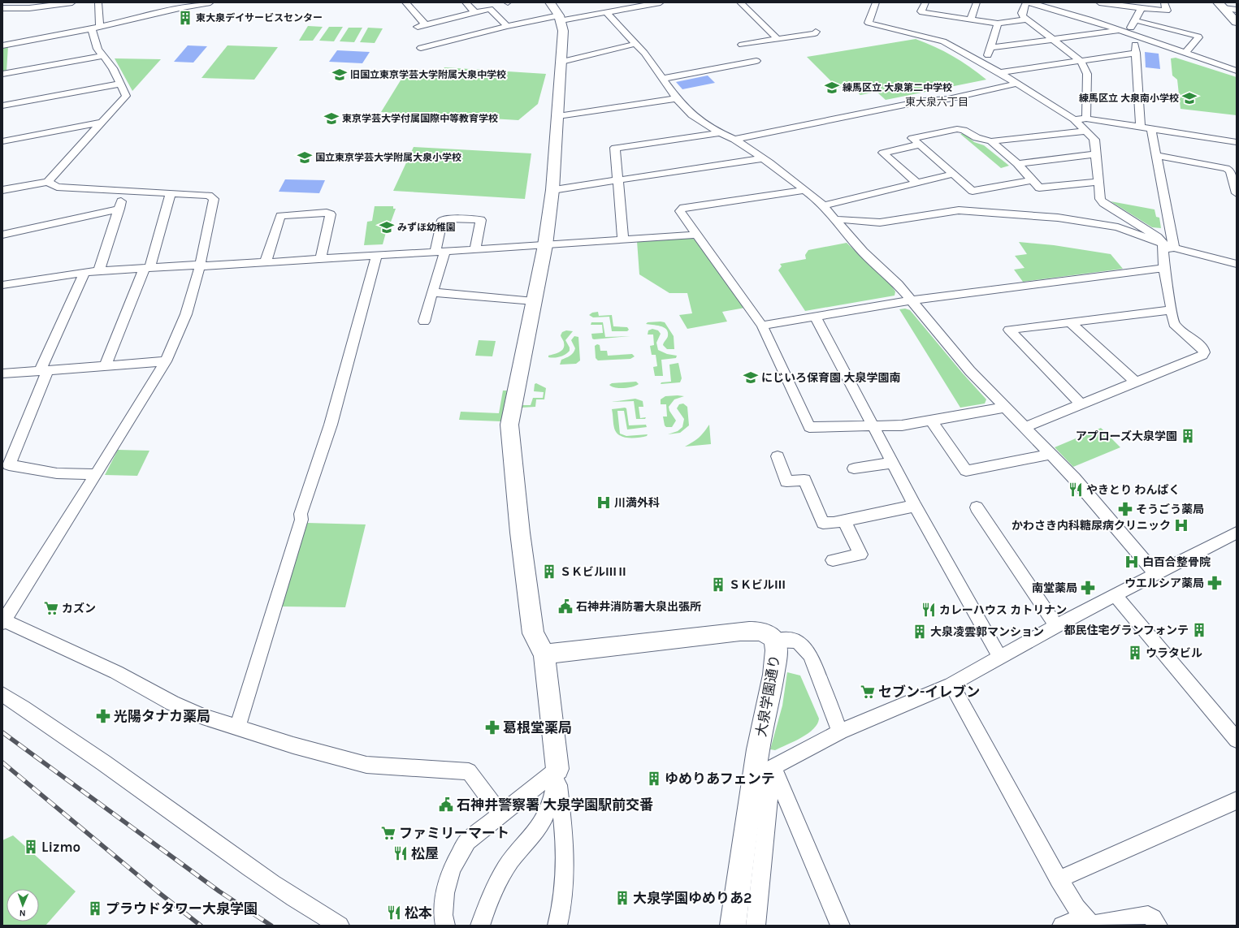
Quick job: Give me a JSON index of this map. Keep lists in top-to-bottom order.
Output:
{
  "streets": {
    "street": ["大泉学園通り"]
  },
  "districts": ["東大泉六丁目"],
  "places": {
    "building": [
      "東大泉デイサービスセンター",
      "アプローズ大泉学園",
      "ＳＫビルⅢⅡ",
      "ＳＫビルⅢ",
      "都民住宅グランフォンテ",
      "大泉凌雲郭マンション",
      "ウラタビル",
      "ゆめりあフェンテ",
      "Lizmo",
      "大泉学園ゆめりあ2",
      "プラウドタワー大泉学園"
    ],
    "school or university": [
      "旧国立東京学芸大学附属大泉中学校",
      "練馬区立 大泉第二中学校",
      "練馬区立 大泉南小学校",
      "東京学芸大学付属国際中等教育学校",
      "国立東京学芸大学附属大泉小学校",
      "みずほ幼稚園",
      "にじいろ保育園 大泉学園南"
    ],
    "restaurant": [
      "やきとり わんぱく",
      "カレーハウス カトリナン",
      "松屋",
      "松本"
    ],
    "hospital": ["川満外科", "かわさき内科糖尿病クリニック", "白百合整骨院"],
    "pharmacy": [
      "そうごう薬局",
      "ウエルシア薬局",
      "南堂薬局",
      "光陽タナカ薬局",
      "葛根堂薬局"
    ],
    "public building": ["石神井消防署大泉出張所", "石神井警察署 大泉学園駅前交番"],
    "supermarket": ["カズン", "セブン-イレブン", "ファミリーマート"]
  },
  "north": "bottom"
}
